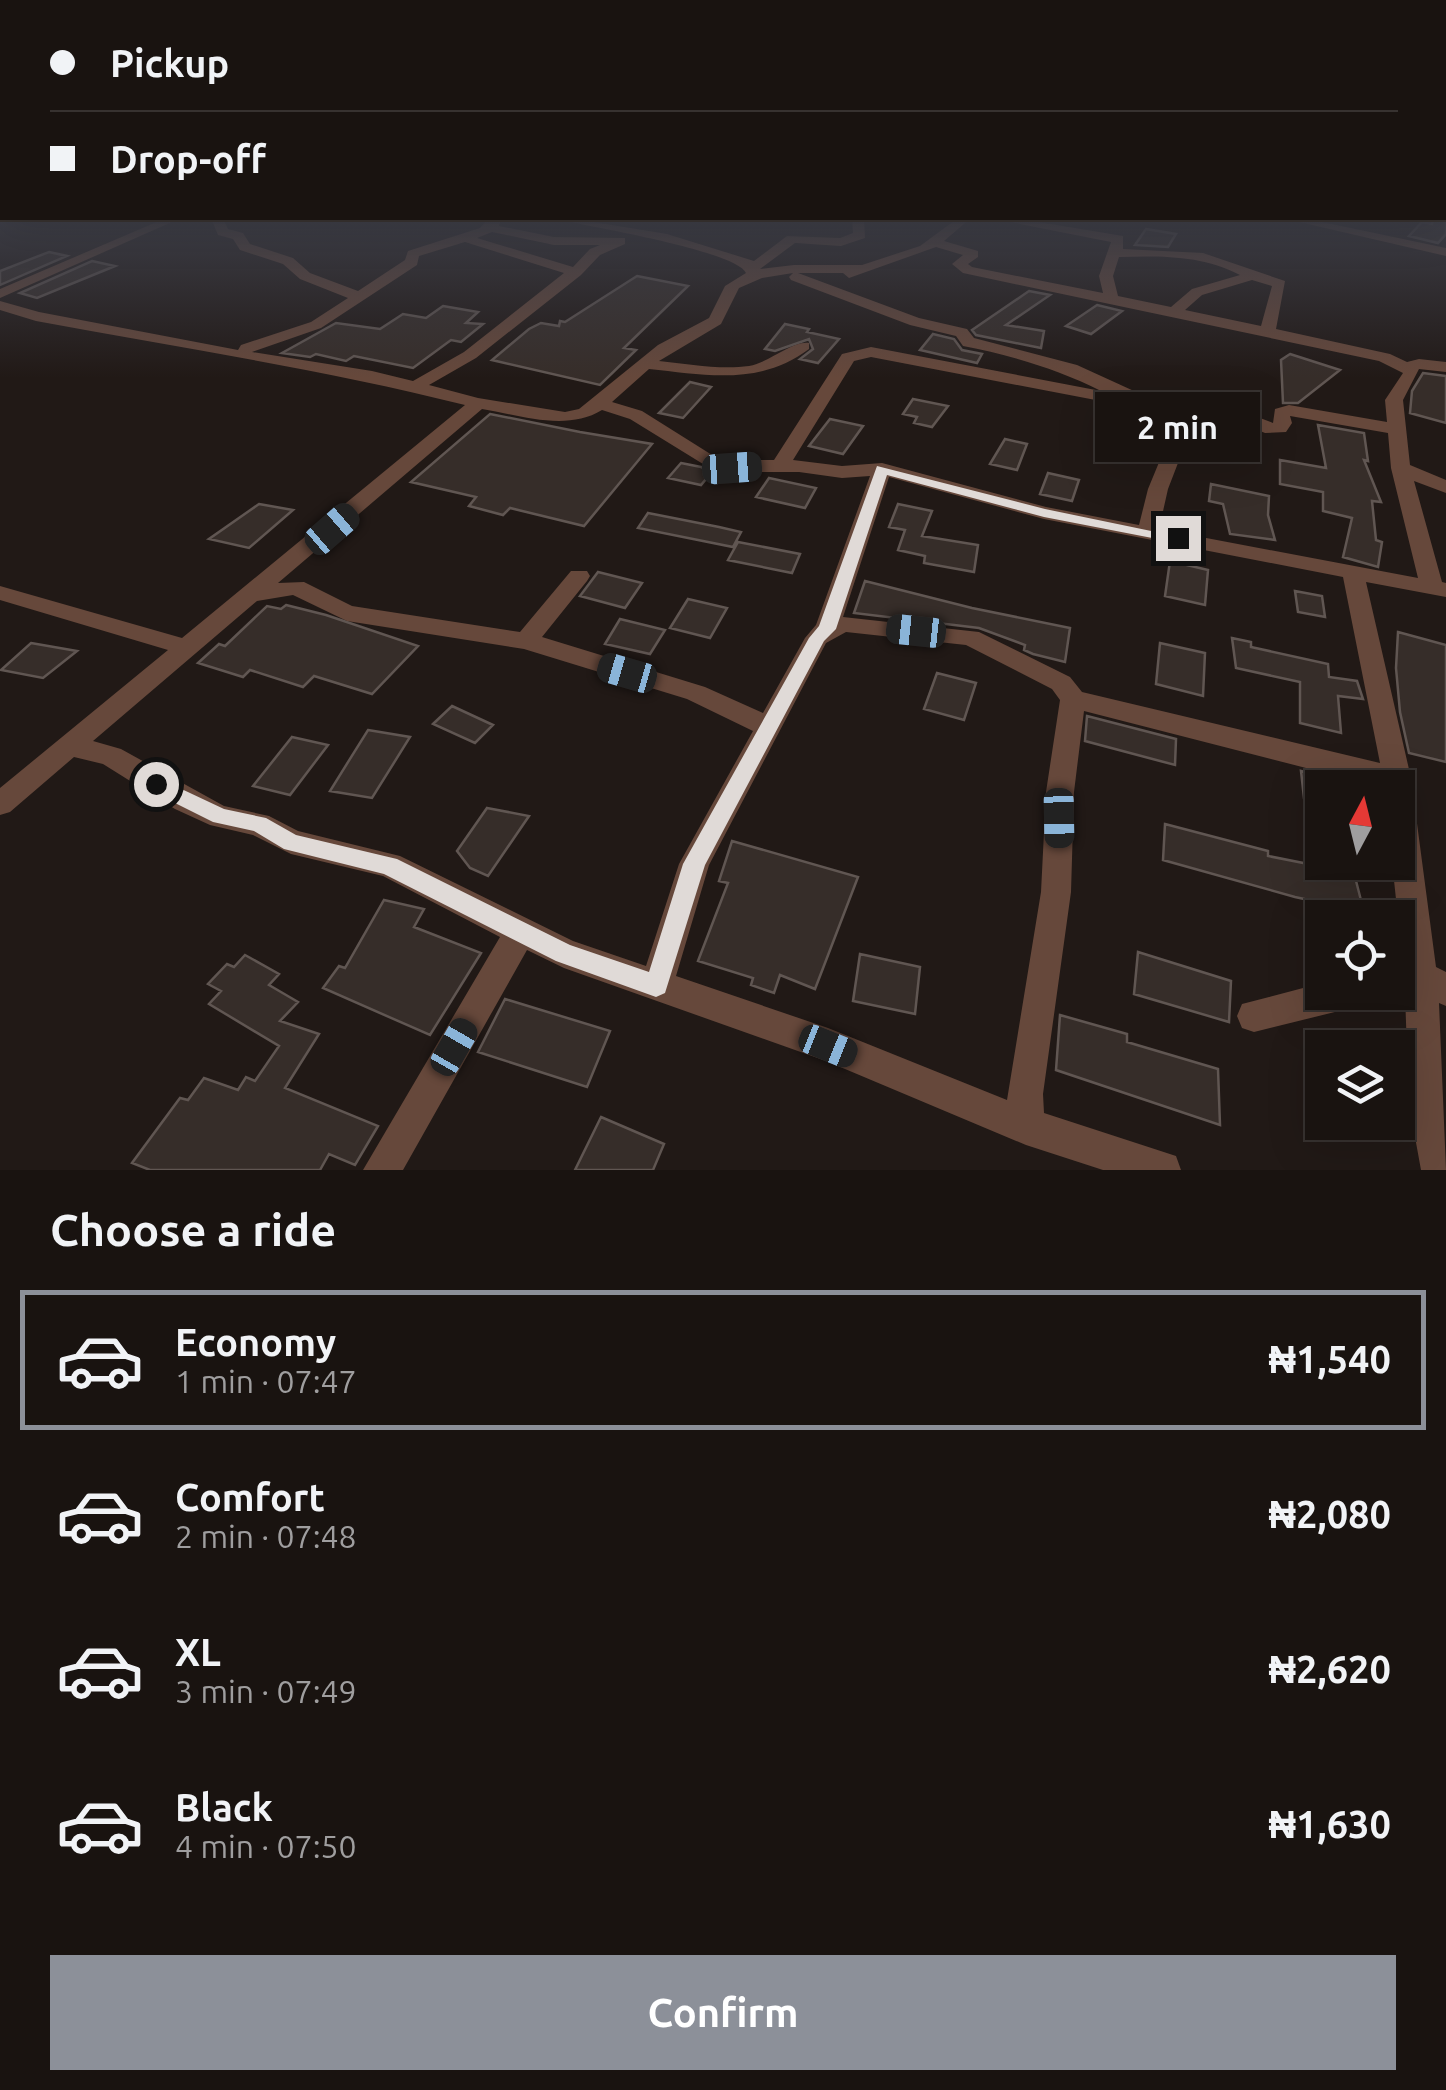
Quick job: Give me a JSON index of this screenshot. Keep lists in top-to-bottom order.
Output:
{
  "north": "top",
  "page": {
    "banner": ["Pickup", "Drop-off"],
    "bubble": "2 min",
    "heading": "Choose a ride",
    "list": [
      {
        "name": "Economy",
        "note": "1 min · 07:47",
        "value": "₦1,540"
      },
      {
        "name": "Comfort",
        "note": "2 min · 07:48",
        "value": "₦2,080"
      },
      {
        "name": "XL",
        "note": "3 min · 07:49",
        "value": "₦2,620"
      },
      {
        "name": "Black",
        "note": "4 min · 07:50",
        "value": "₦1,630"
      }
    ],
    "buttons": "Confirm"
  }
}
